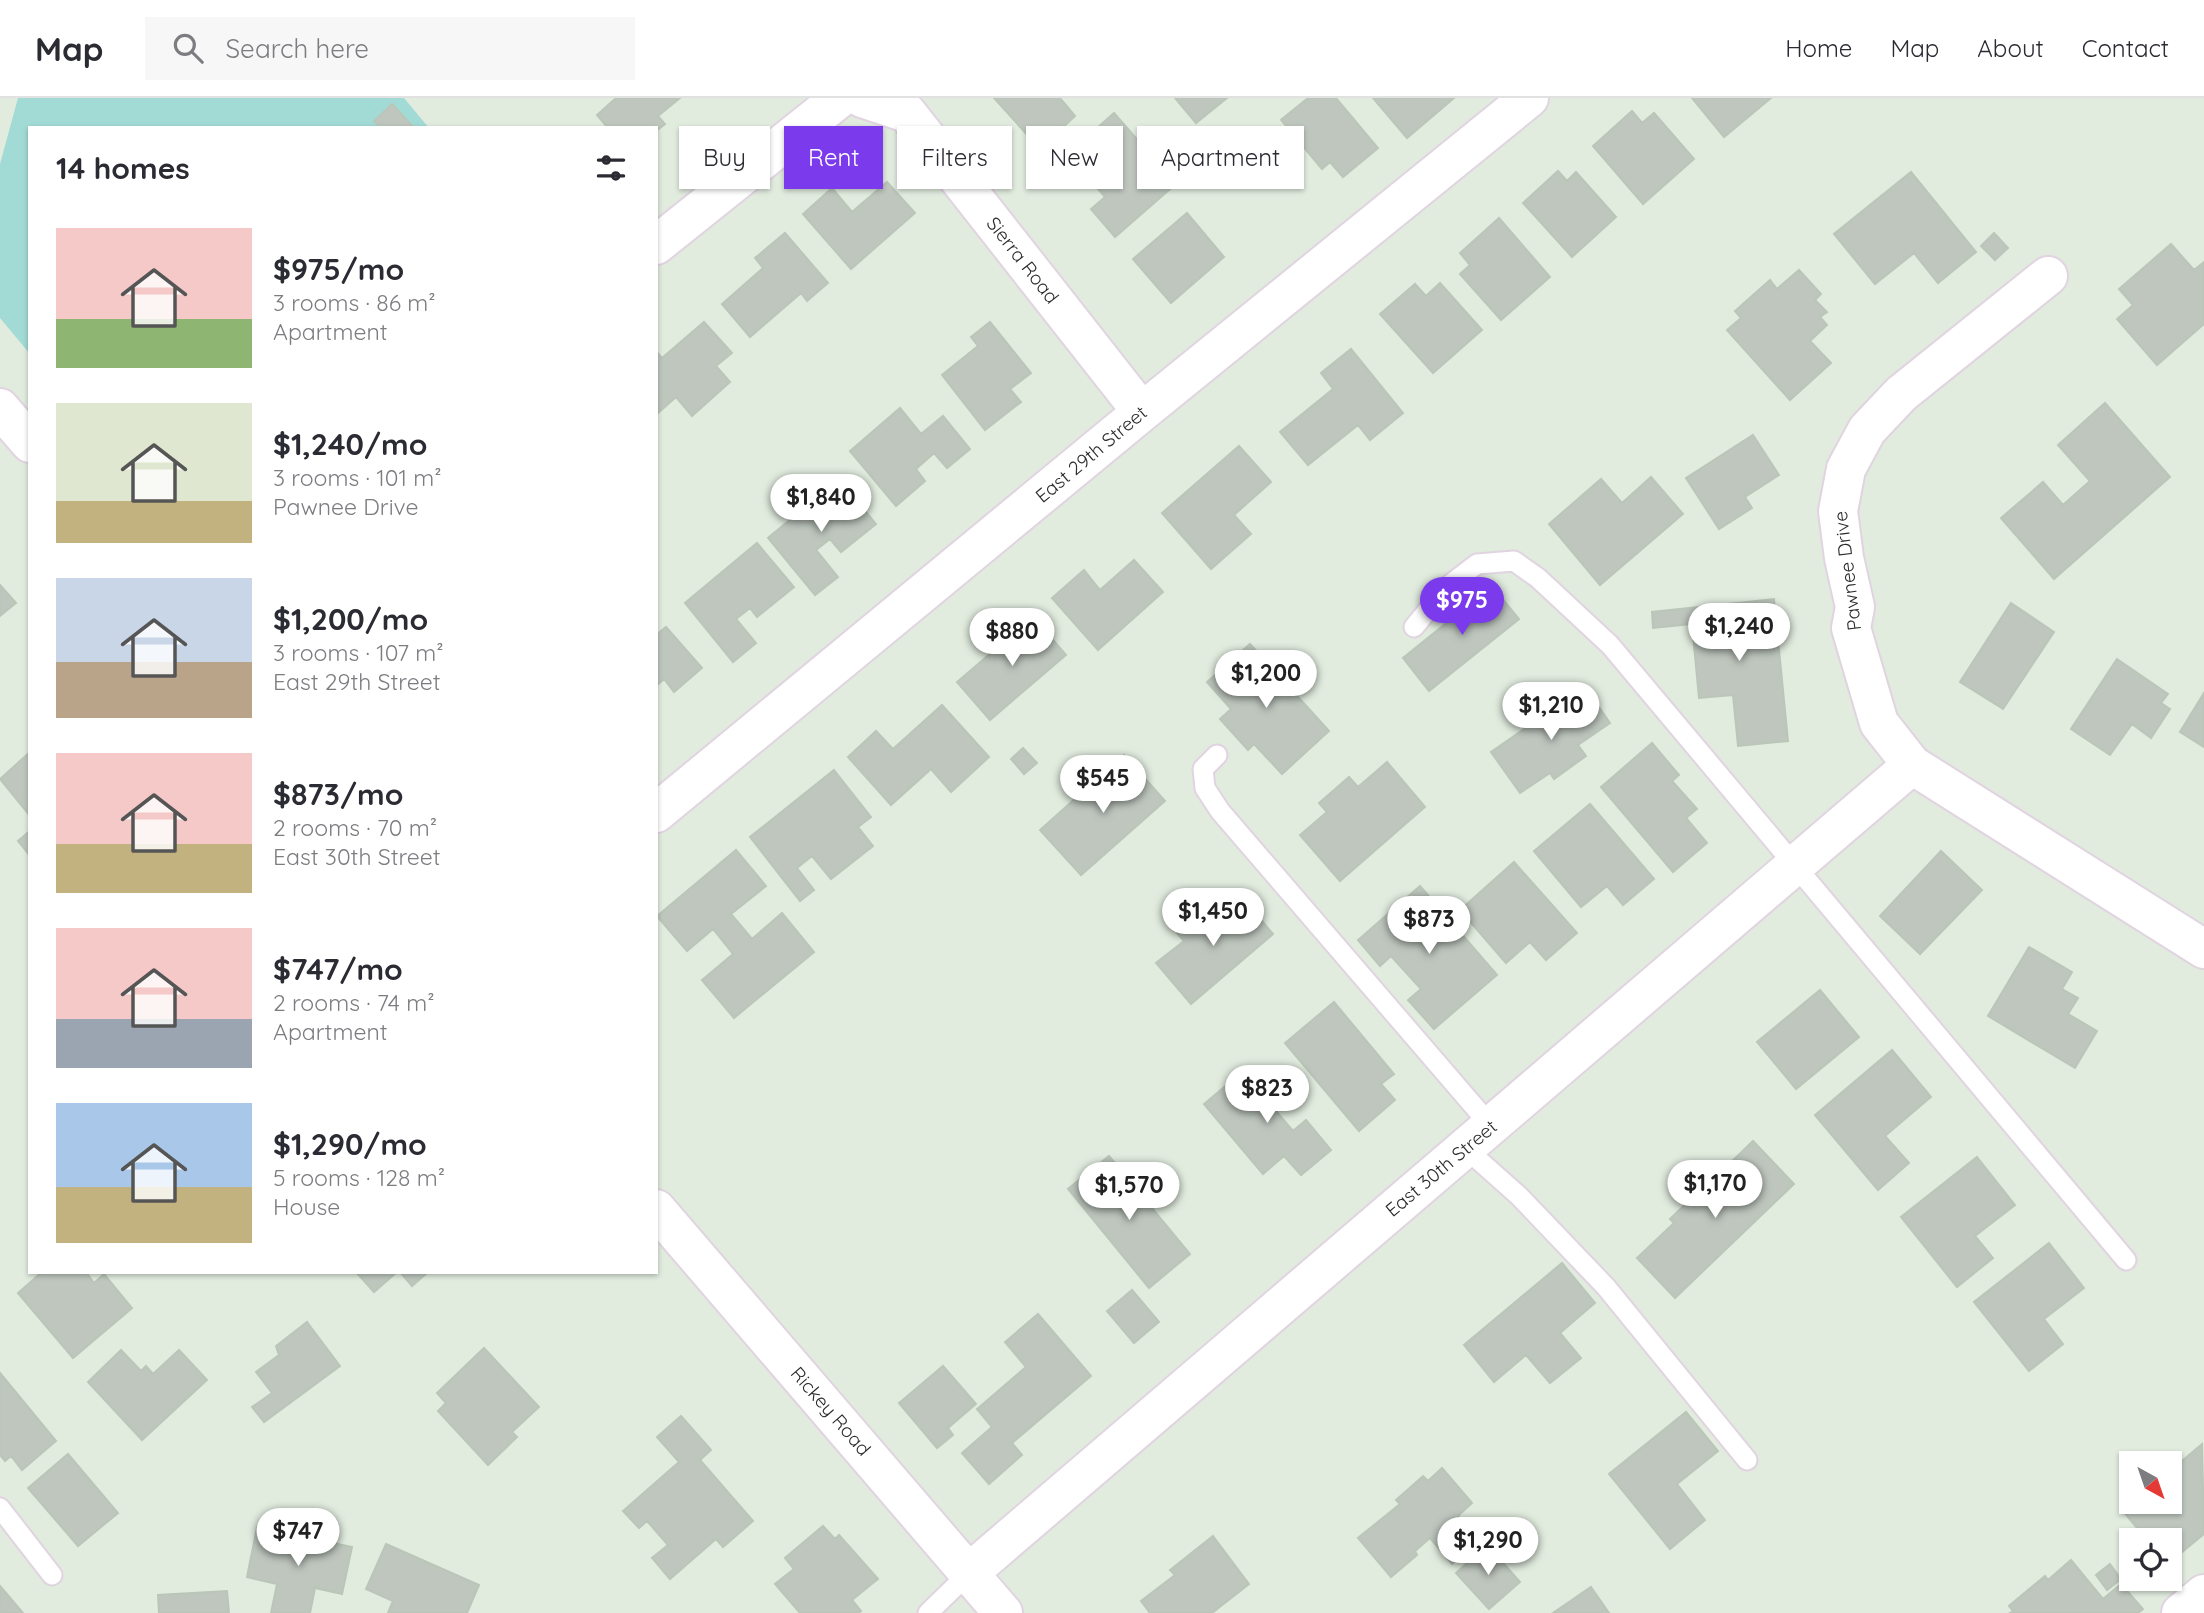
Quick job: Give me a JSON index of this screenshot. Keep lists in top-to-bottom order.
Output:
{
  "streets": {
    "street": [
      "Sierra Road",
      "East 29th Street",
      "Pawnee Drive",
      "East 30th Street",
      "Rickey Road"
    ]
  },
  "crossings": [
    ["Sierra Road", "East 29th Street"],
    ["Pawnee Drive", "East 30th Street"],
    ["East 30th Street", "Rickey Road"]
  ],
  "north": "bottom right",
  "page": {
    "header": "Map",
    "search": "Search here",
    "nav": [
      "Home",
      "Map",
      "About",
      "Contact"
    ],
    "chip": [
      "Buy",
      "Rent",
      "Filters",
      "New",
      "Apartment"
    ],
    "heading": "14 homes",
    "list": [
      {
        "name": "$975/mo",
        "note": "3 rooms · 86 m² · Apartment"
      },
      {
        "name": "$1,240/mo",
        "note": "3 rooms · 101 m² · Pawnee Drive"
      },
      {
        "name": "$1,200/mo",
        "note": "3 rooms · 107 m² · East 29th Street"
      },
      {
        "name": "$873/mo",
        "note": "2 rooms · 70 m² · East 30th Street"
      },
      {
        "name": "$747/mo",
        "note": "2 rooms · 74 m² · Apartment"
      },
      {
        "name": "$1,290/mo",
        "note": "5 rooms · 128 m² · House"
      }
    ],
    "price": [
      "$1,840",
      "$975",
      "$1,240",
      "$880",
      "$1,200",
      "$1,210",
      "$545",
      "$1,450",
      "$873",
      "$823",
      "$1,170",
      "$1,570",
      "$747",
      "$1,290"
    ]
  }
}
